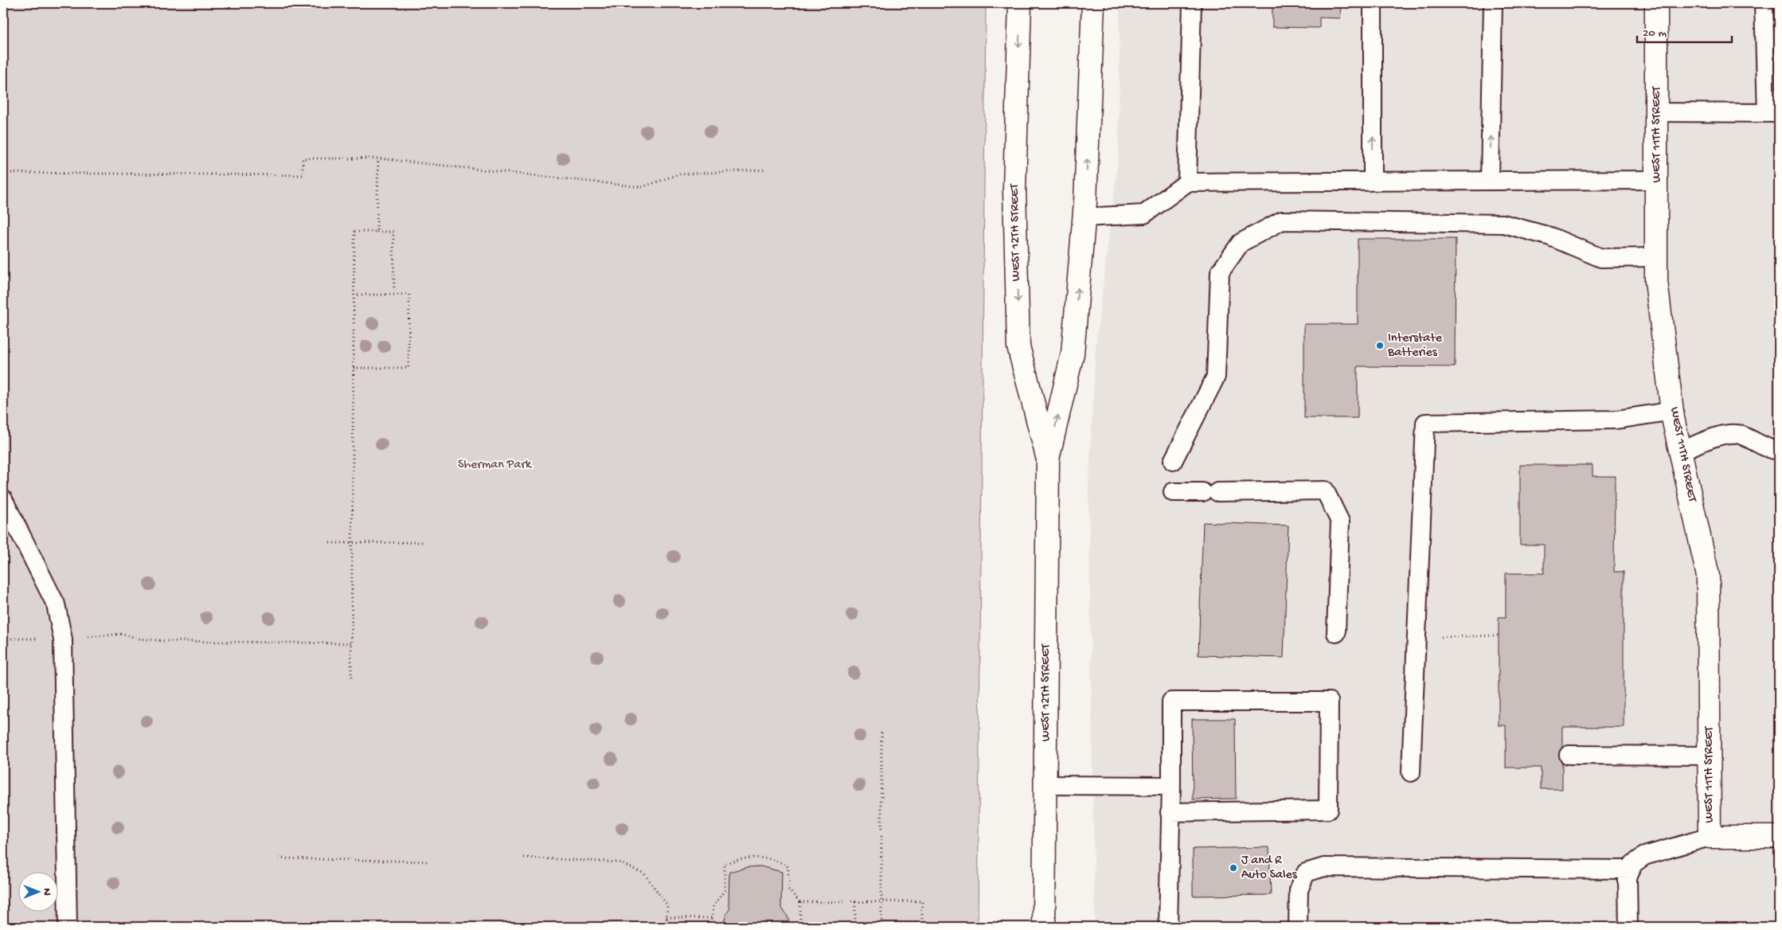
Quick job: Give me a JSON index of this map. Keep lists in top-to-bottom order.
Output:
{
  "streets": {
    "main road": ["WEST 11TH STREET", "WEST 12TH STREET"]
  },
  "parks": ["Sherman Park"],
  "places": ["Interstate Batteries", "J and R Auto Sales"],
  "scale_bar": "20 m",
  "north": "right"
}
